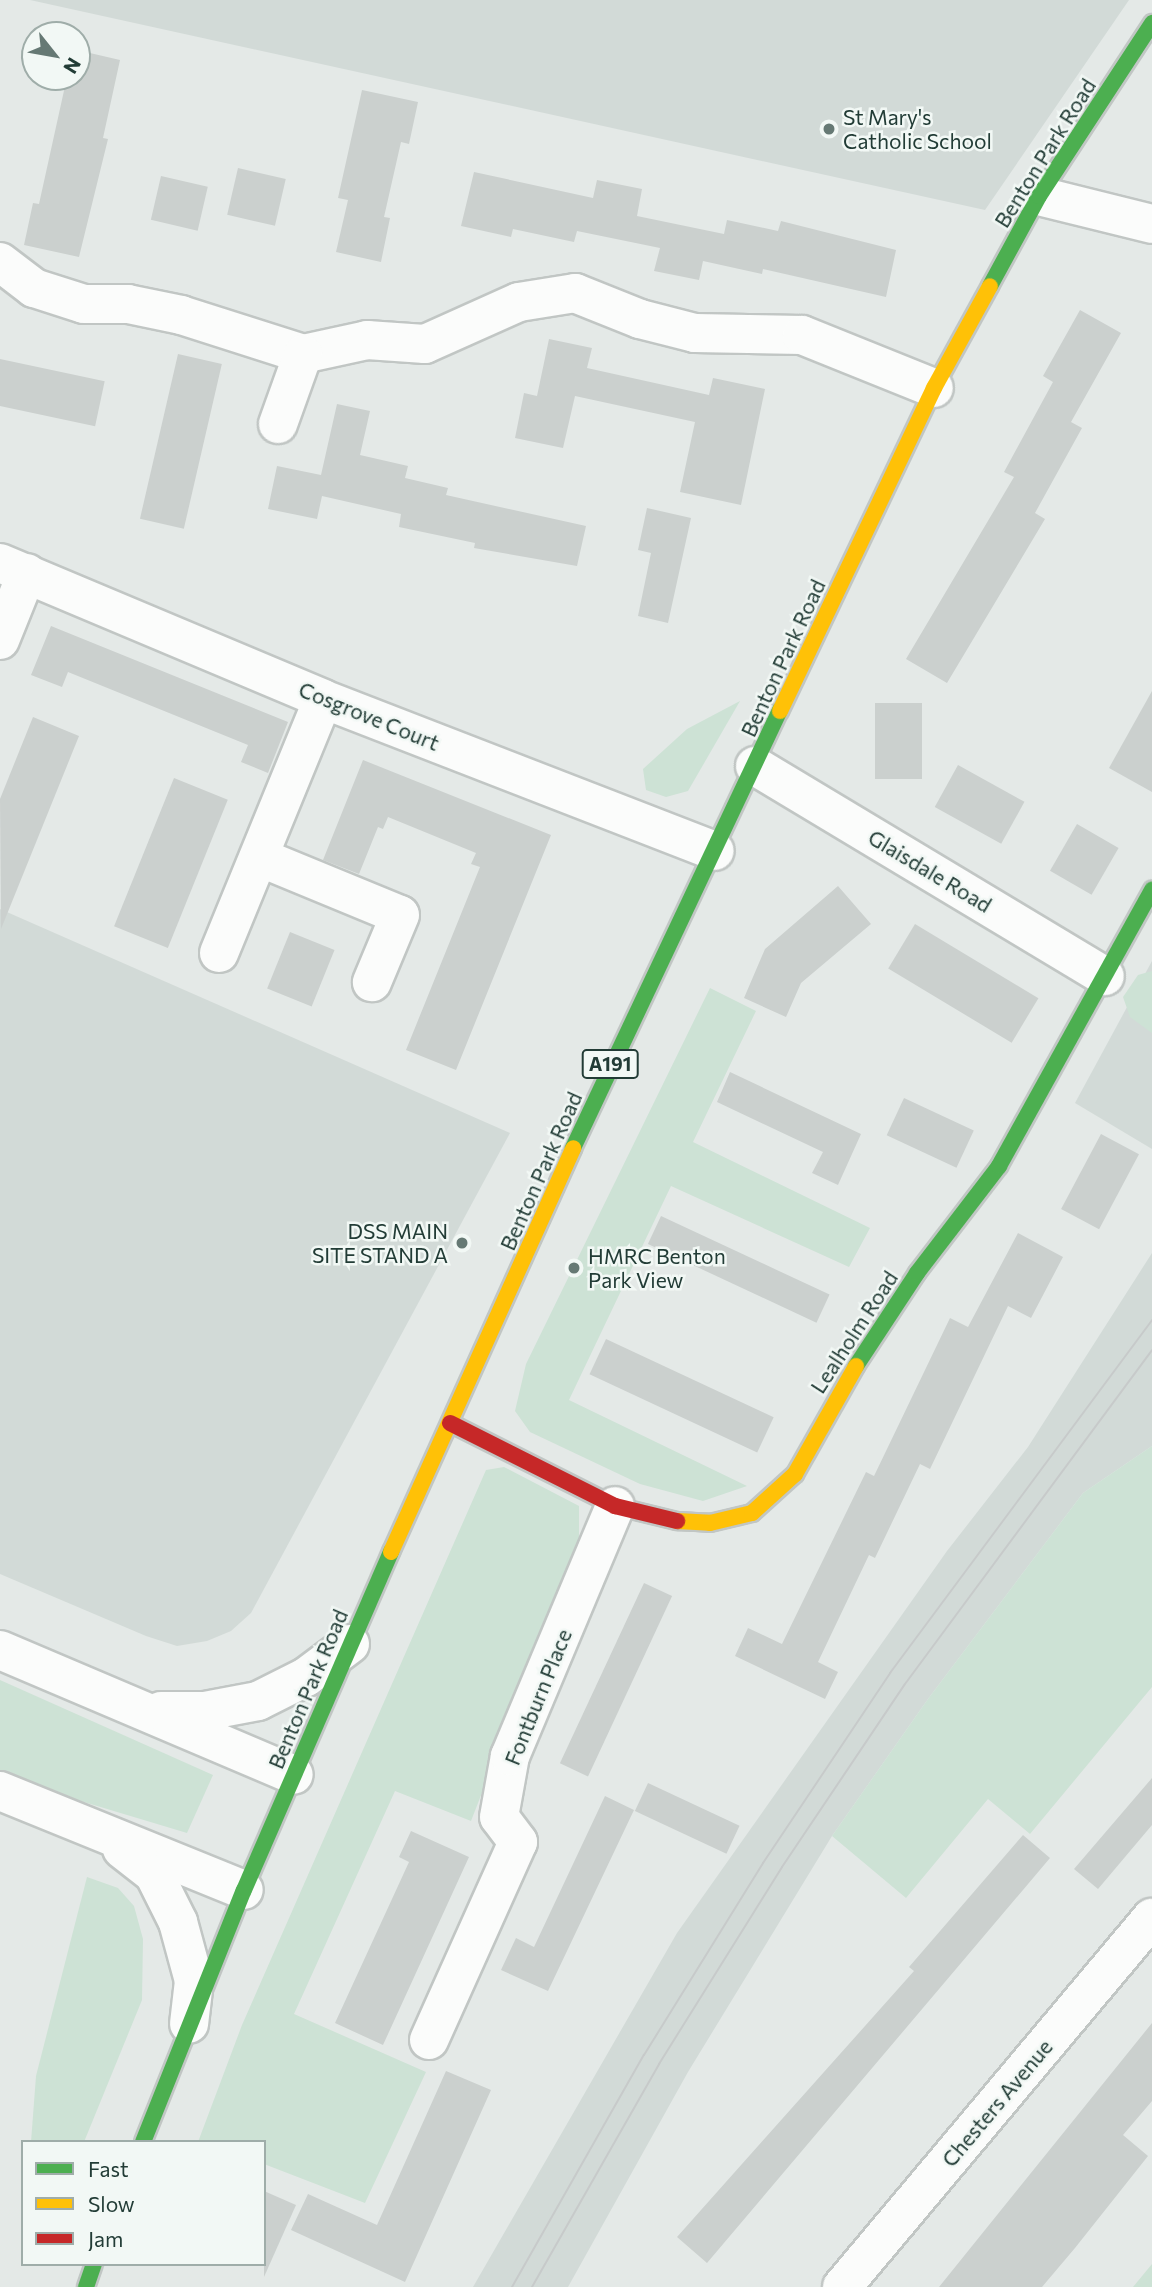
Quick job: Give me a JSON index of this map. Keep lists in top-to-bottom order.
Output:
{
  "streets": {
    "main road": ["Benton Park Road", "A191", "Lealholm Road"],
    "street": [
      "Cosgrove Court",
      "Glaisdale Road",
      "Fontburn Place",
      "Chesters Avenue"
    ]
  },
  "crossings": [
    ["Benton Park Road", "Cosgrove Court"],
    ["Benton Park Road", "Glaisdale Road"],
    ["Benton Park Road", "Lealholm Road"],
    ["Glaisdale Road", "Lealholm Road"],
    ["Lealholm Road", "Fontburn Place"]
  ],
  "places": ["St Mary's Catholic School", "DSS MAIN SITE STAND A", "HMRC Benton Park View"],
  "legend": ["Fast", "Slow", "Jam"],
  "north": "bottom right"
}
